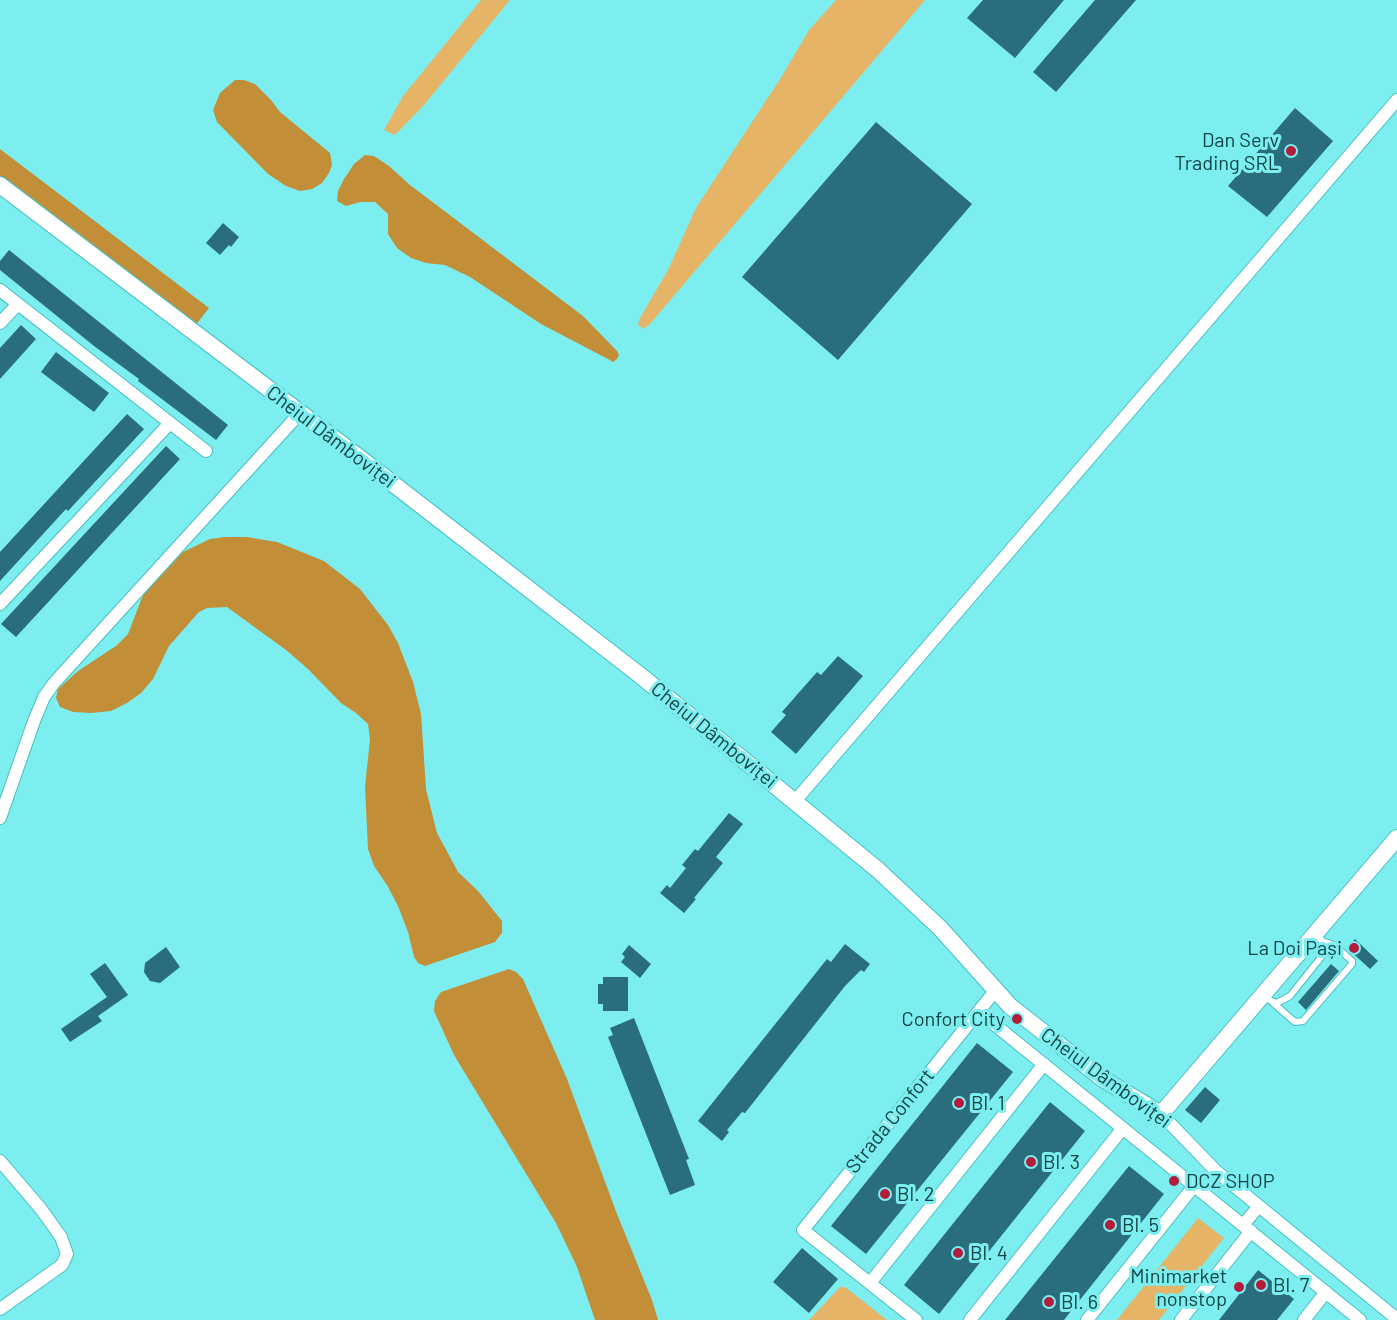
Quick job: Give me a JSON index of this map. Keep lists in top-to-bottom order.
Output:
{
  "streets": {
    "street": ["Cheiul Dâmboviței", "Strada Confort"]
  },
  "places": [
    "Dan Serv Trading SRL",
    "La Doi Pași",
    "Confort City",
    "Bl. 1",
    "Bl. 3",
    "DCZ SHOP",
    "Bl. 2",
    "Bl. 5",
    "Bl. 4",
    "Bl. 7",
    "Minimarket nonstop",
    "Bl. 6"
  ]
}
